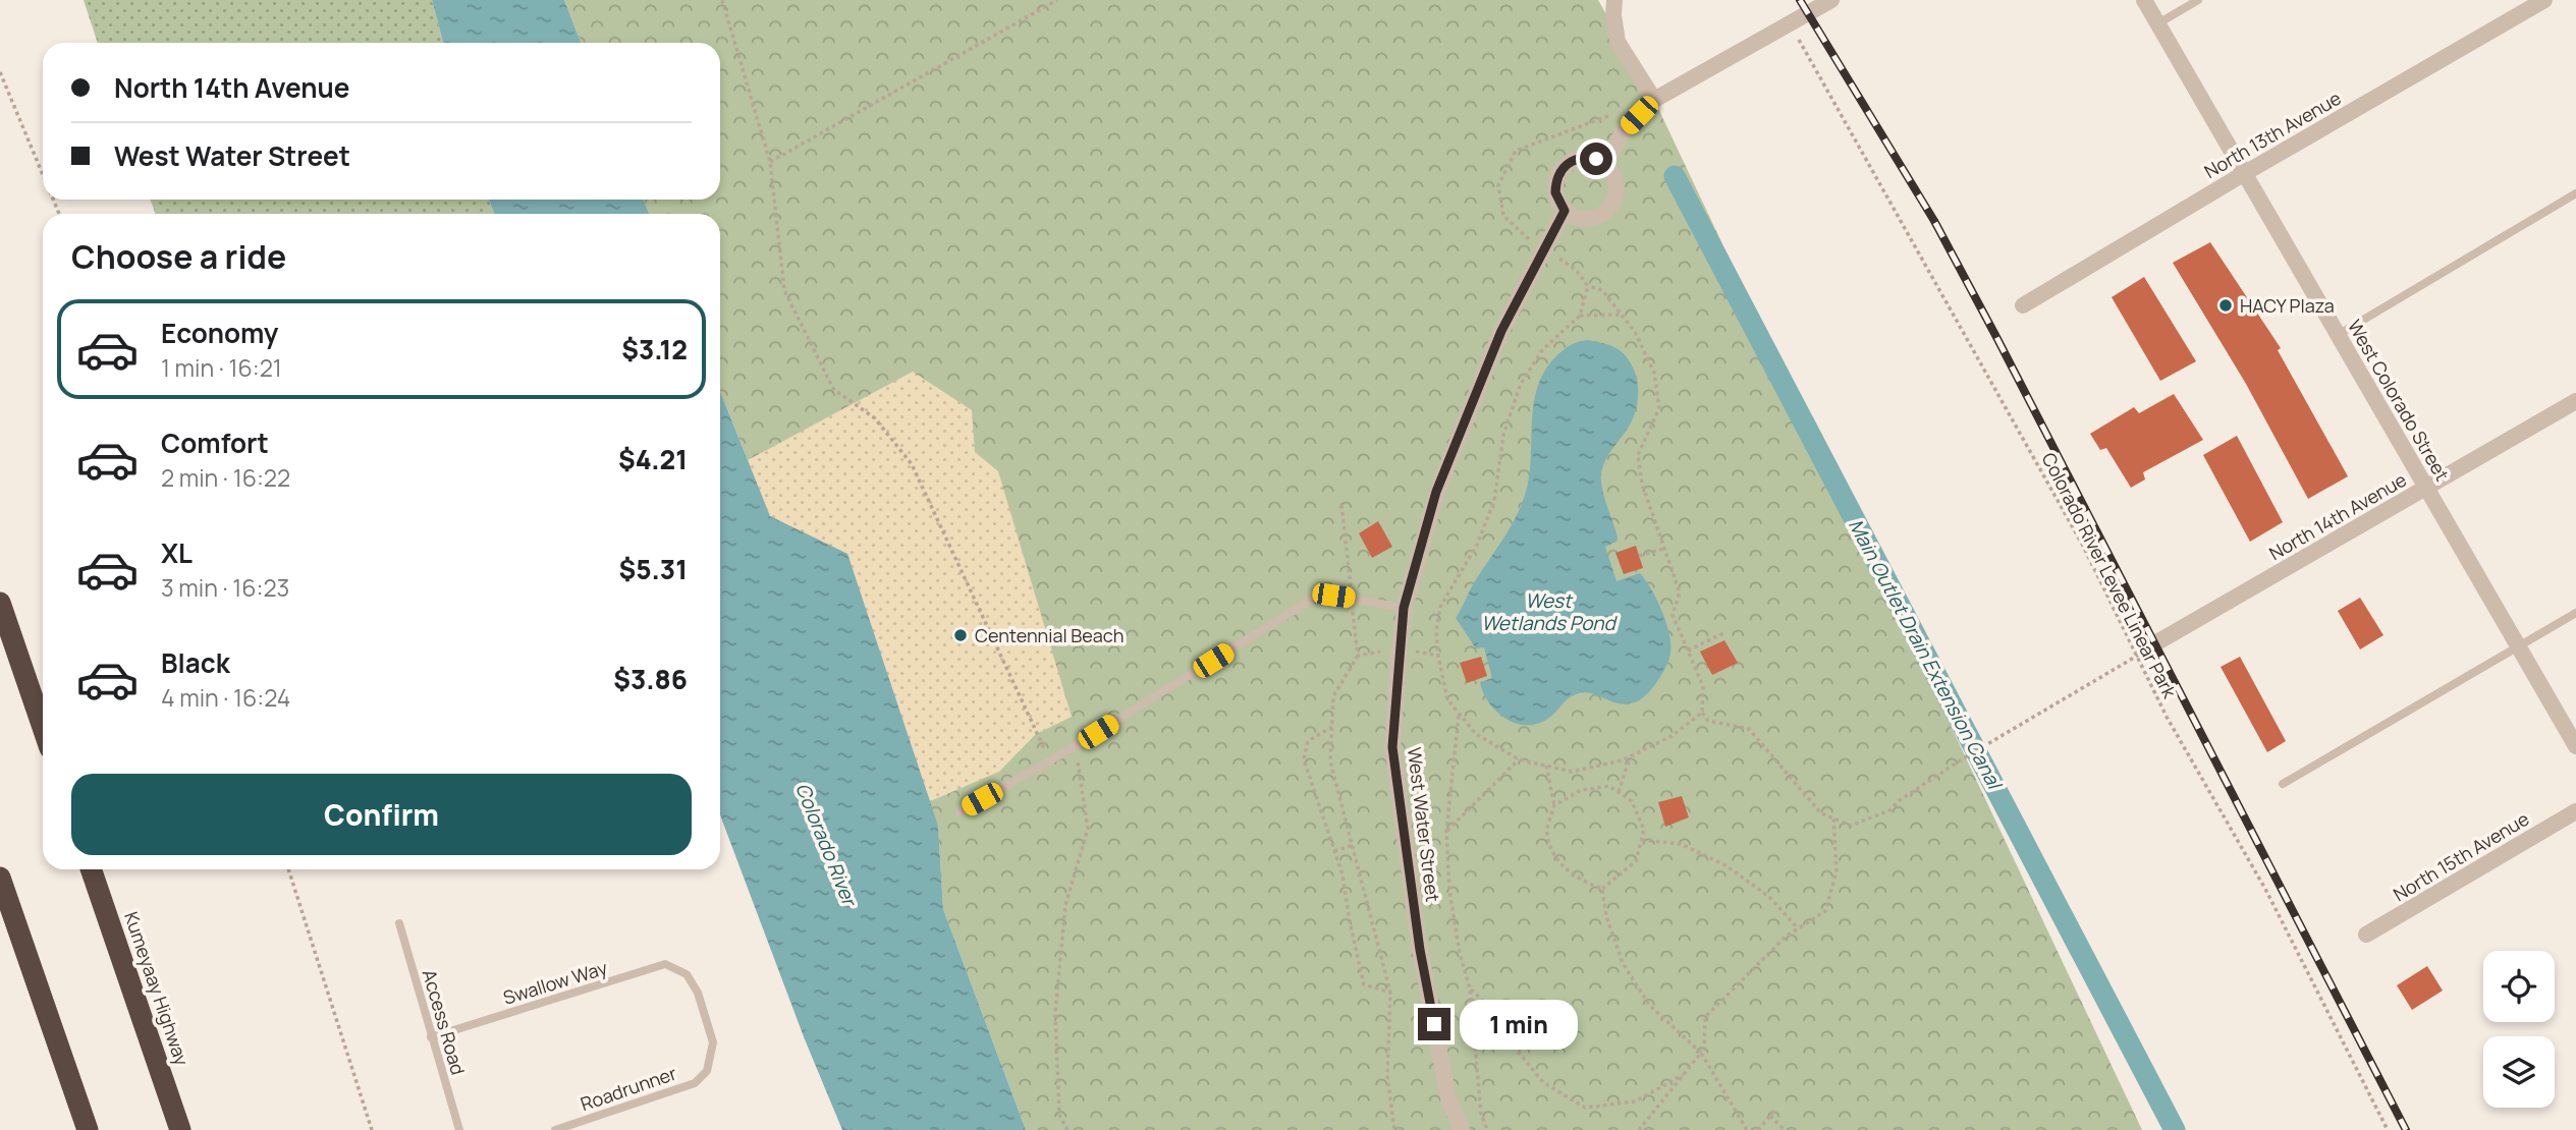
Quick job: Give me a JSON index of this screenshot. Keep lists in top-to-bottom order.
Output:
{
  "streets": {
    "highway": ["Kumeyaay Highway"],
    "street": [
      "North 13th Avenue",
      "West Colorado Street",
      "North 14th Avenue",
      "West Water Street",
      "North 15th Avenue"
    ],
    "lane": ["Swallow Way", "Access Road", "Roadrunner"],
    "path": ["Colorado River Levee Linear Park"]
  },
  "crossings": [
    ["North 13th Avenue", "West Colorado Street"],
    ["West Colorado Street", "North 14th Avenue"],
    ["Swallow Way", "Access Road"],
    ["Swallow Way", "Roadrunner"]
  ],
  "water": ["West Wetlands Pond", "Main Outlet Drain Extension Canal", "Colorado River"],
  "places": ["HACY Plaza", "Centennial Beach"],
  "page": {
    "banner": ["North 14th Avenue", "West Water Street"],
    "heading": "Choose a ride",
    "list": [
      {
        "name": "Economy",
        "note": "1 min · 16:21",
        "value": "$3.12"
      },
      {
        "name": "Comfort",
        "note": "2 min · 16:22",
        "value": "$4.21"
      },
      {
        "name": "XL",
        "note": "3 min · 16:23",
        "value": "$5.31"
      },
      {
        "name": "Black",
        "note": "4 min · 16:24",
        "value": "$3.86"
      }
    ],
    "buttons": "Confirm",
    "bubble": "1 min"
  }
}
